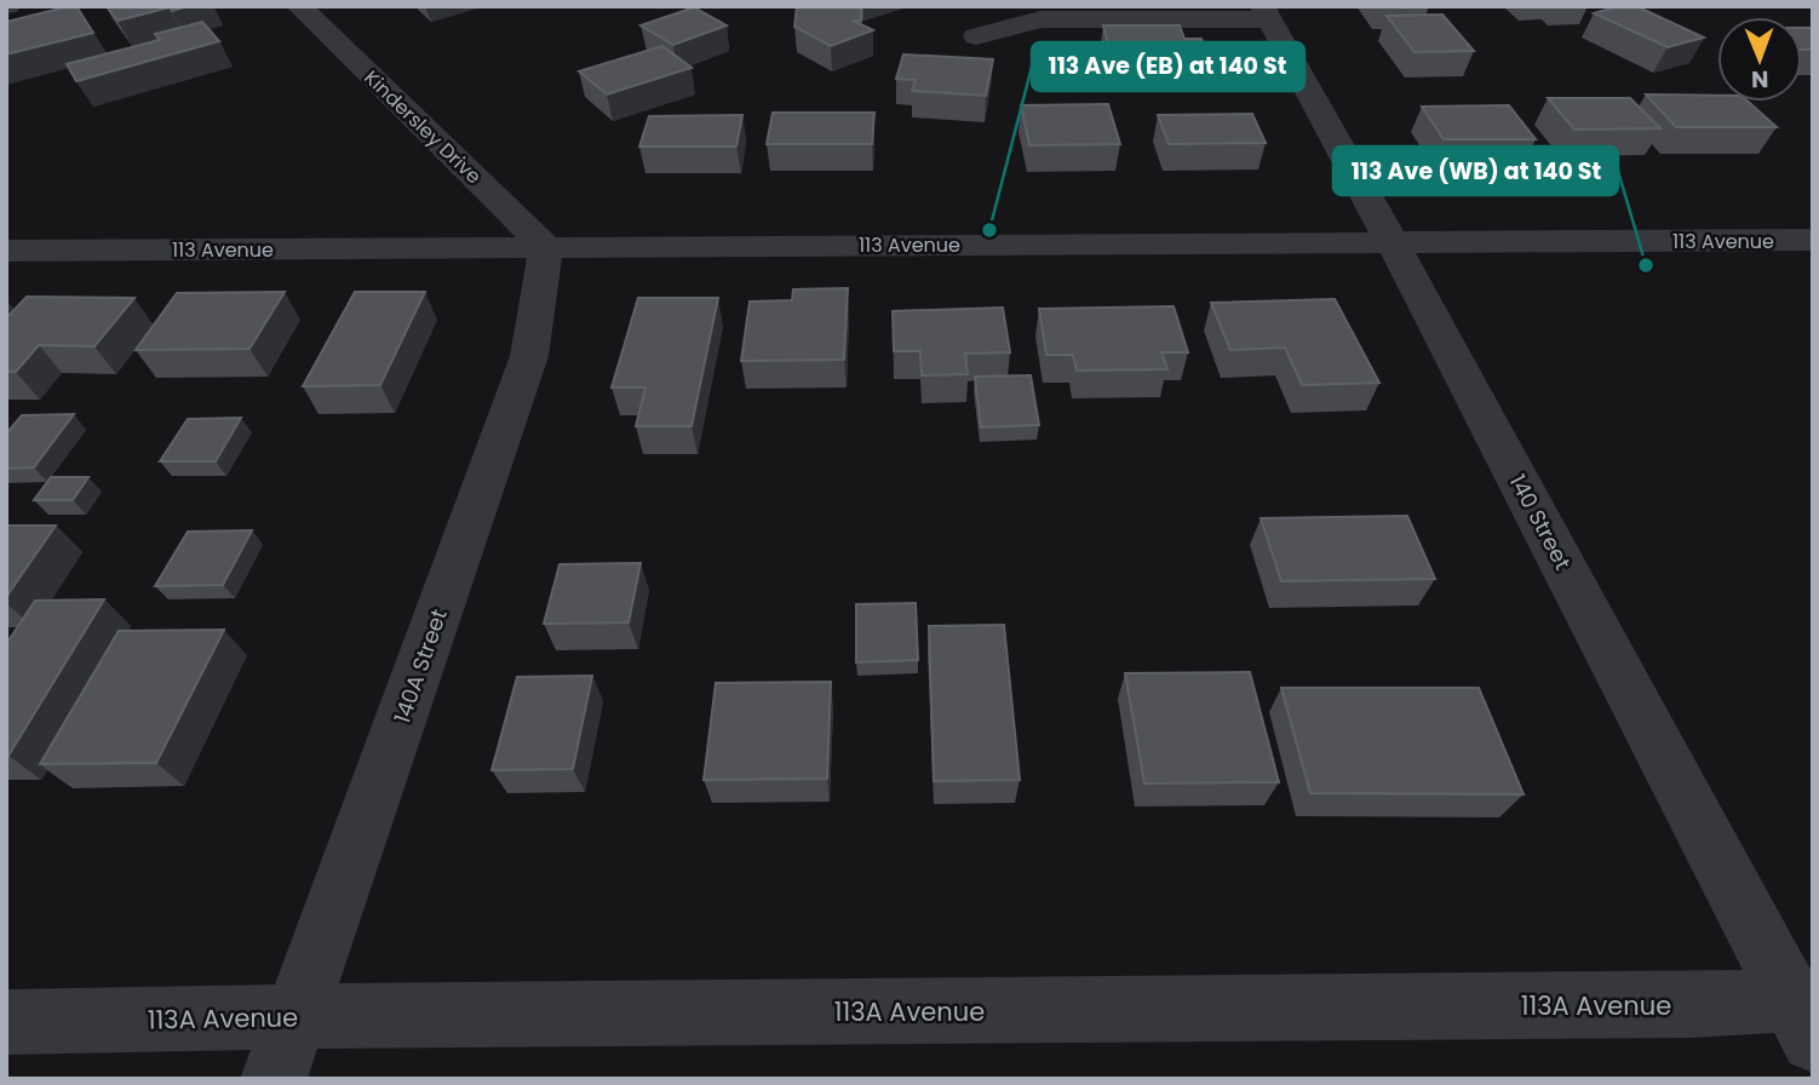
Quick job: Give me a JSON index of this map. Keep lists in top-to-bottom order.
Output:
{
  "streets": {
    "street": [
      "Kindersley Drive",
      "113 Avenue",
      "140 Street",
      "140A Street",
      "113A Avenue"
    ]
  },
  "crossings": [
    ["Kindersley Drive", "113 Avenue"],
    ["Kindersley Drive", "140A Street"],
    ["113 Avenue", "140 Street"],
    ["113 Avenue", "140A Street"],
    ["140 Street", "113A Avenue"],
    ["140A Street", "113A Avenue"]
  ],
  "places": ["113 Ave (EB) at 140 St", "113 Ave (WB) at 140 St"],
  "north": "bottom"
}
